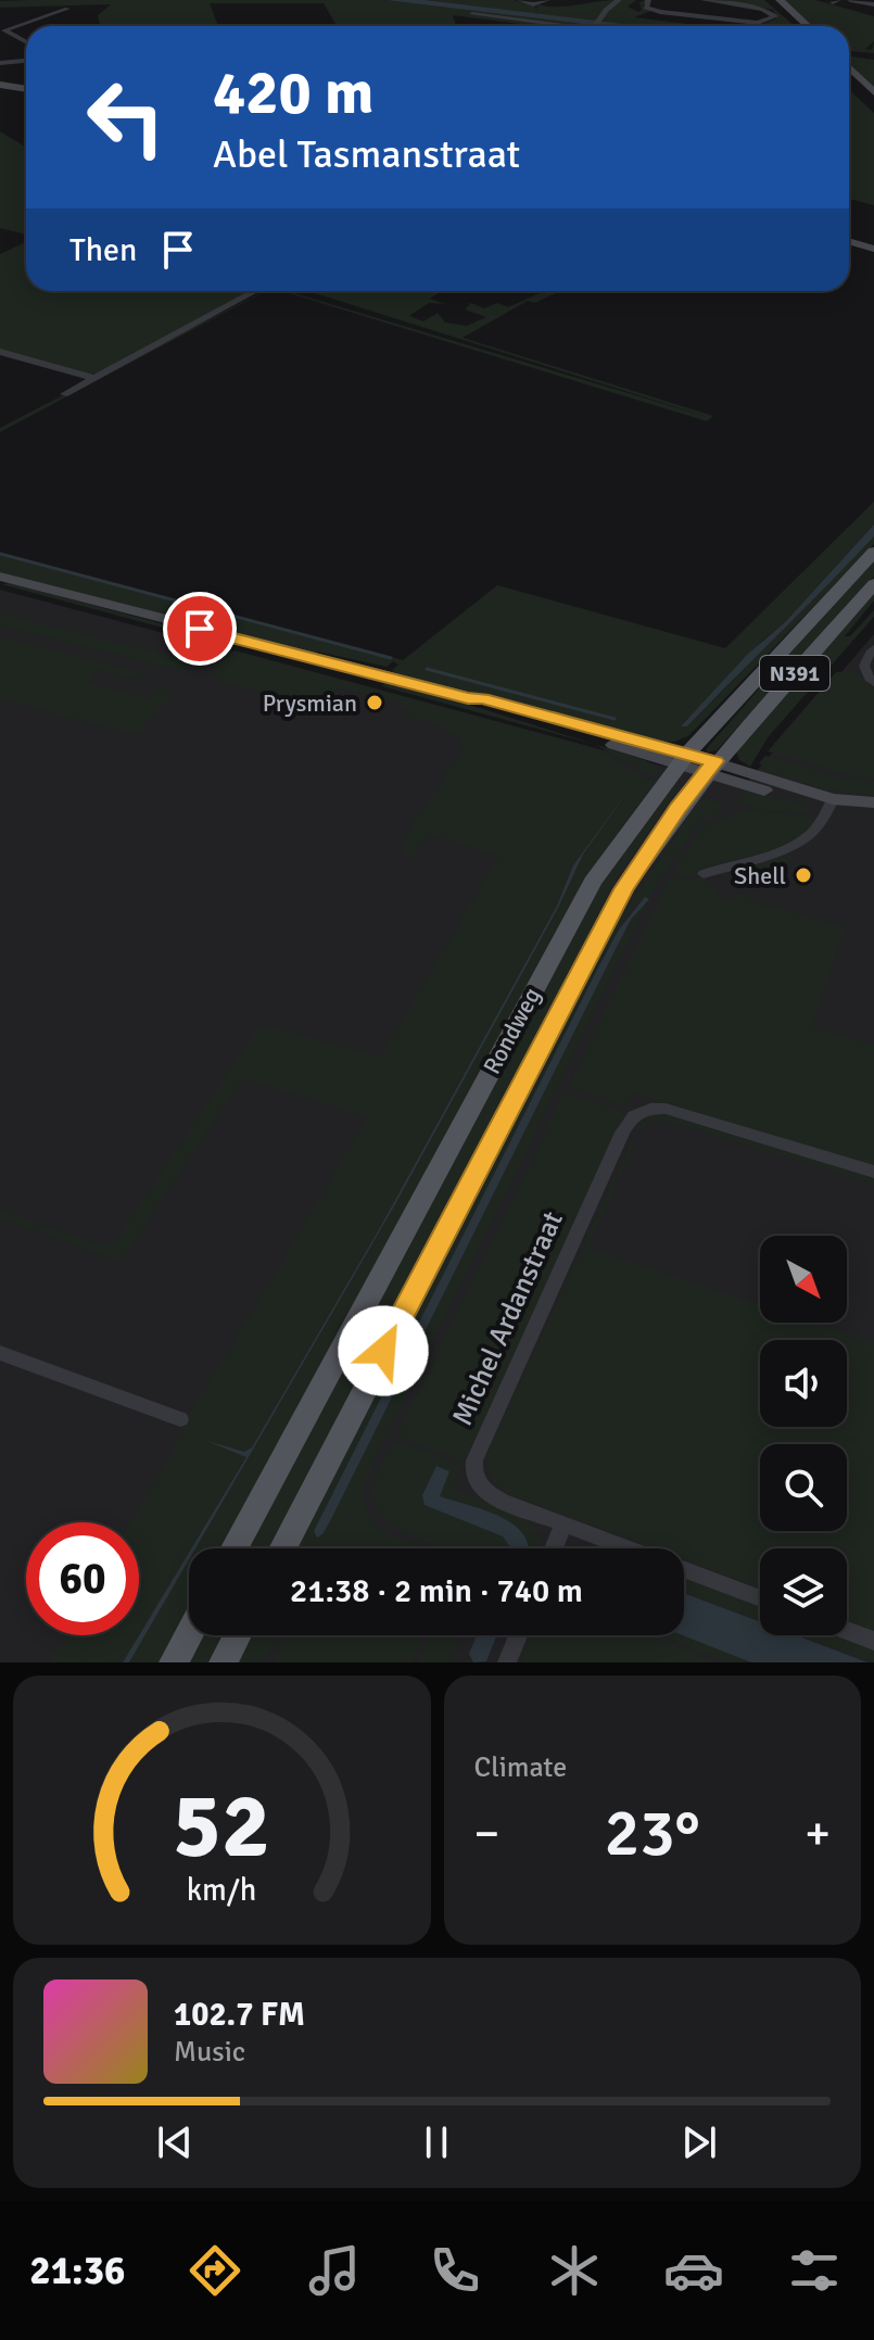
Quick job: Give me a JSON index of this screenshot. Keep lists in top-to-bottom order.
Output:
{
  "streets": {
    "main road": ["N391", "Rondweg"],
    "street": ["Michel Ardanstraat"]
  },
  "places": ["Prysmian", "Shell"],
  "north": "bottom right",
  "page": {
    "turn": ["420 m", "Abel Tasmanstraat"],
    "then": "Then",
    "limit": "60",
    "trip": "21:38 · 2 min · 740 m",
    "tile": "Climate",
    "heat": ["−", "23°", "+"],
    "song": ["102.7 FM", "Music"],
    "tabs": "21:36",
    "gauge": ["52", "km/h"]
  }
}
